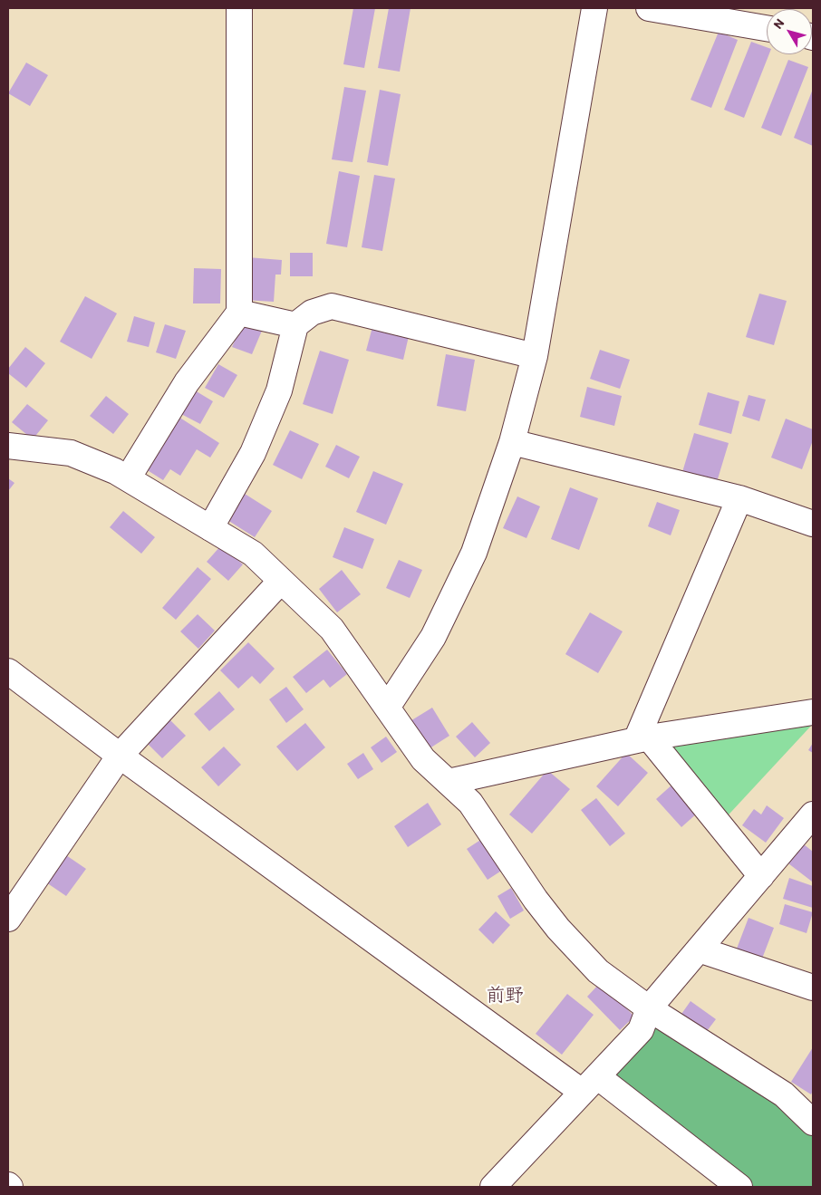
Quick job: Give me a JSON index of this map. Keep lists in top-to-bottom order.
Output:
{
  "districts": ["前野"],
  "north": "top left"
}
